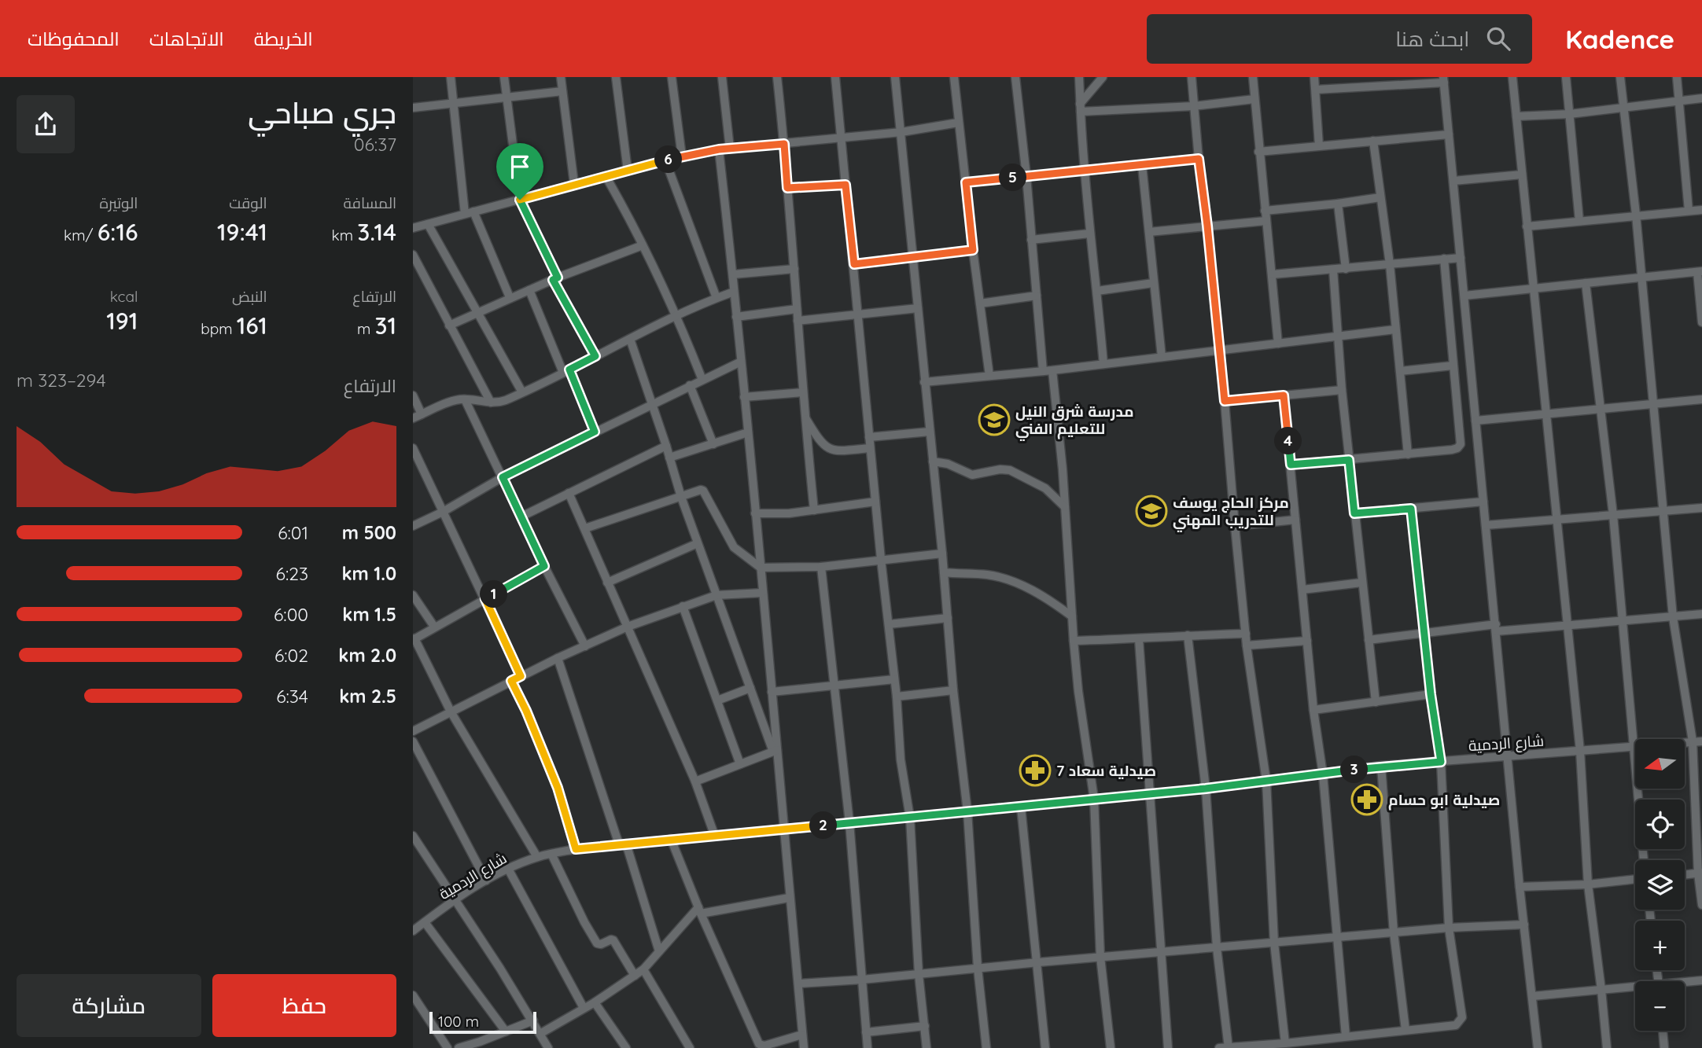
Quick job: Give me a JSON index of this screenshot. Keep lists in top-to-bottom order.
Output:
{
  "streets": {
    "street": ["شارع الردمية"]
  },
  "places": {
    "school or university": ["مدرسة شرق النيل للتعليم الفني", "مركز الحاج يوسف للتدريب المهني"],
    "pharmacy": ["صيدلية سعاد 7", "صيدلية ابو حسام"]
  },
  "scale_bar": "100 m",
  "north": "left",
  "page": {
    "header": "Kadence",
    "search": "ابحث هنا",
    "nav": ["الخريطة", "الاتجاهات", "المحفوظات"],
    "heading": ["جري صباحي", "06:37"],
    "pins": [
      "6",
      "5",
      "4",
      "1",
      "3",
      "2"
    ],
    "stats": [
      ["المسافة", "3.14 km"],
      ["الوقت", "19:41"],
      ["الوتيرة", "6:16 /km"],
      ["الارتفاع", "31 m"],
      ["النبض", "161 bpm"],
      ["kcal", "191"]
    ],
    "chart": ["الارتفاع", "294–323 m"],
    "list": [
      {
        "name": "500 m",
        "note": "6:01"
      },
      {
        "name": "1.0 km",
        "note": "6:23"
      },
      {
        "name": "1.5 km",
        "note": "6:00"
      },
      {
        "name": "2.0 km",
        "note": "6:02"
      },
      {
        "name": "2.5 km",
        "note": "6:34"
      }
    ],
    "map_buttons": ["+", "−"],
    "buttons": ["حفظ", "مشاركة"],
    "scale": "100 m"
  }
}
